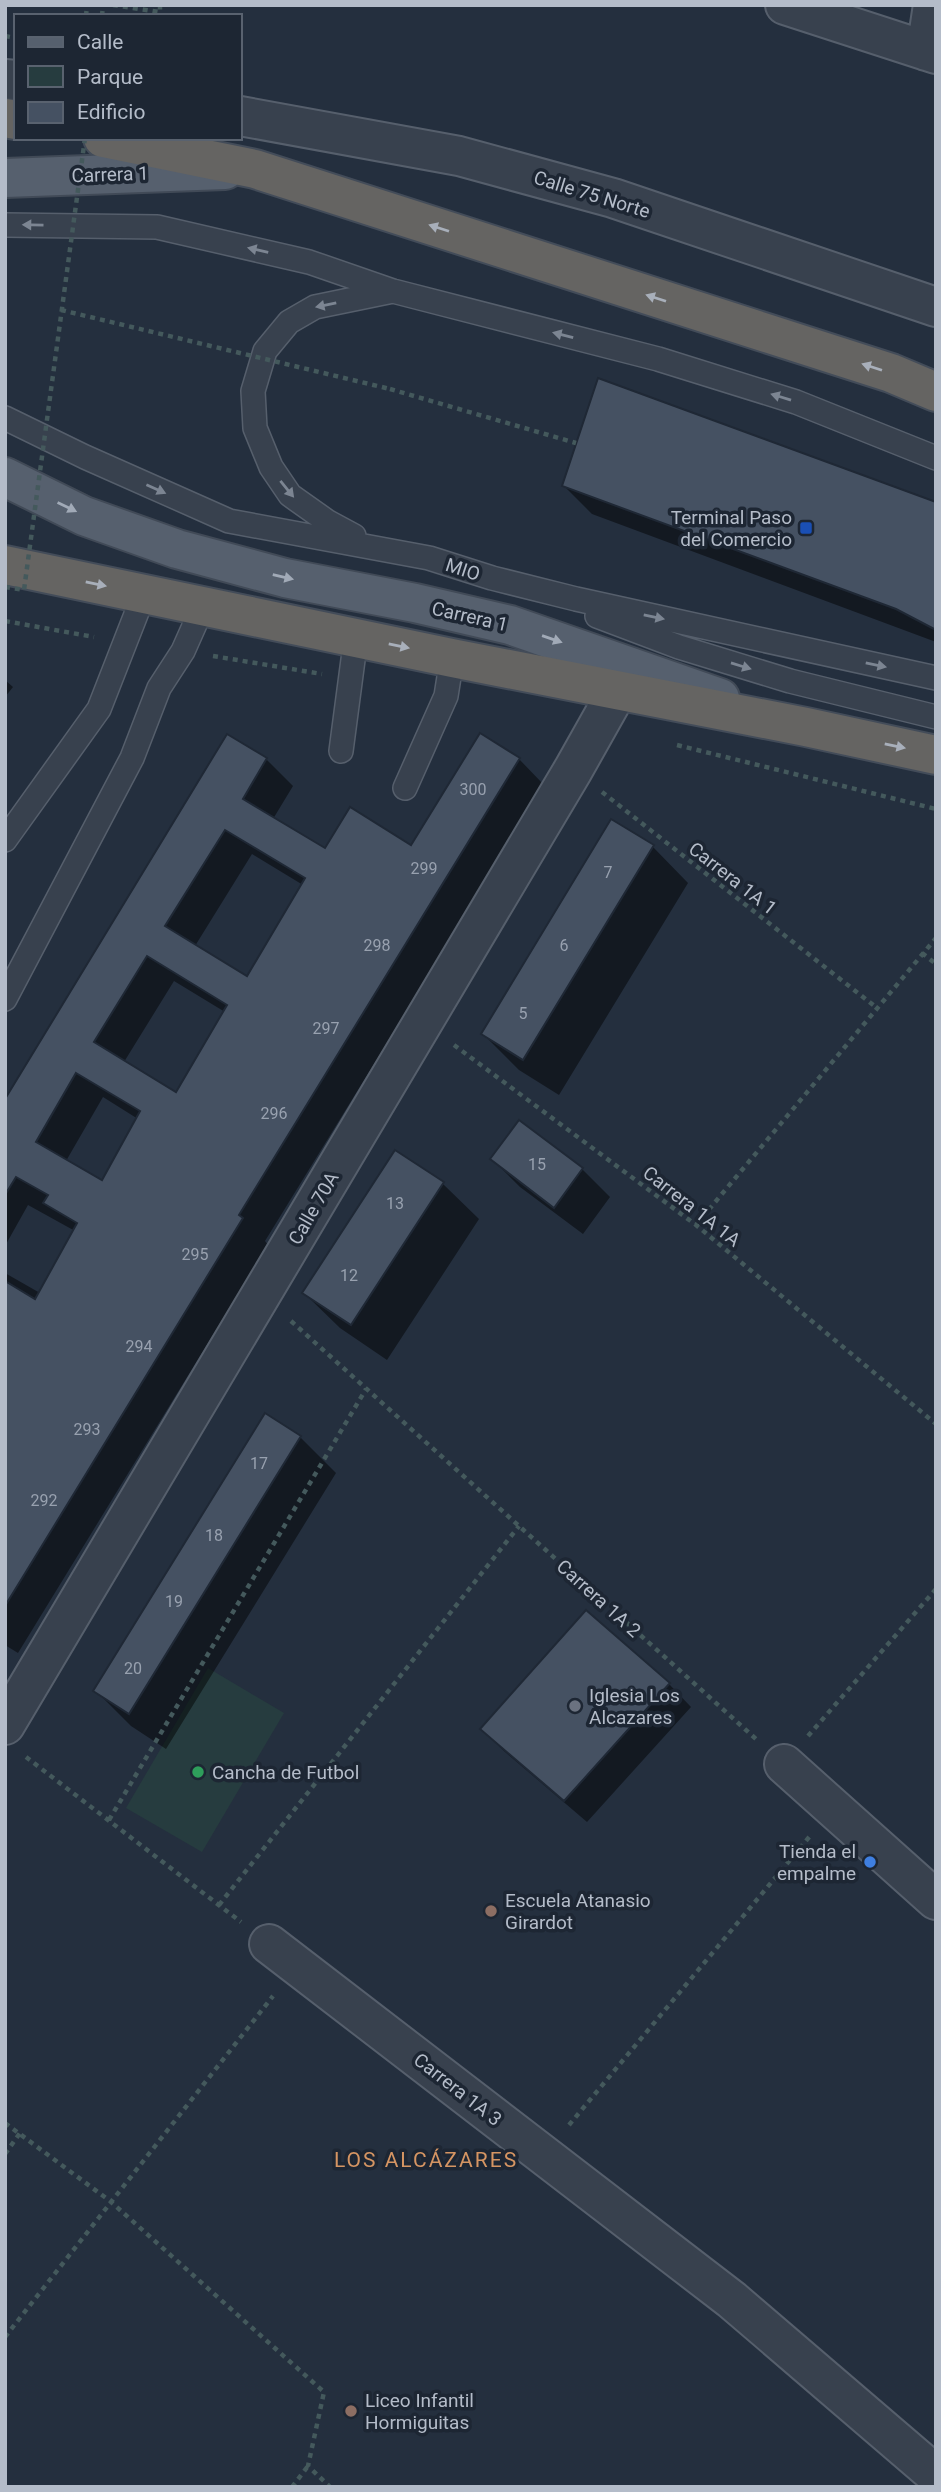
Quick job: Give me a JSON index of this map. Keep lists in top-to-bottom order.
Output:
{
  "streets": {
    "highway": ["Carrera 1"],
    "street": ["Calle 75 Norte", "Calle 70A", "Carrera 1A 3"],
    "lane": ["MIO"],
    "path": ["Carrera 1A 1", "Carrera 1A 1A", "Carrera 1A 2"]
  },
  "crossings": [
    ["Carrera 1A 1", "Calle 70A"],
    ["Carrera 1A 1A", "Calle 70A"],
    ["Calle 70A", "Carrera 1A 2"]
  ],
  "districts": ["LOS ALCÁZARES"],
  "places": {
    "transit": ["Terminal Paso del Comercio"],
    "other": [
      "Iglesia Los Alcazares",
      "Cancha de Futbol",
      "Tienda el empalme",
      "Escuela Atanasio Girardot",
      "Liceo Infantil Hormiguitas"
    ]
  },
  "house_numbers": [
    "300",
    "299",
    "7",
    "298",
    "6",
    "5",
    "297",
    "296",
    "15",
    "13",
    "295",
    "12",
    "294",
    "293",
    "17",
    "292",
    "18",
    "19",
    "20"
  ],
  "legend": ["Calle", "Parque", "Edificio"]
}
